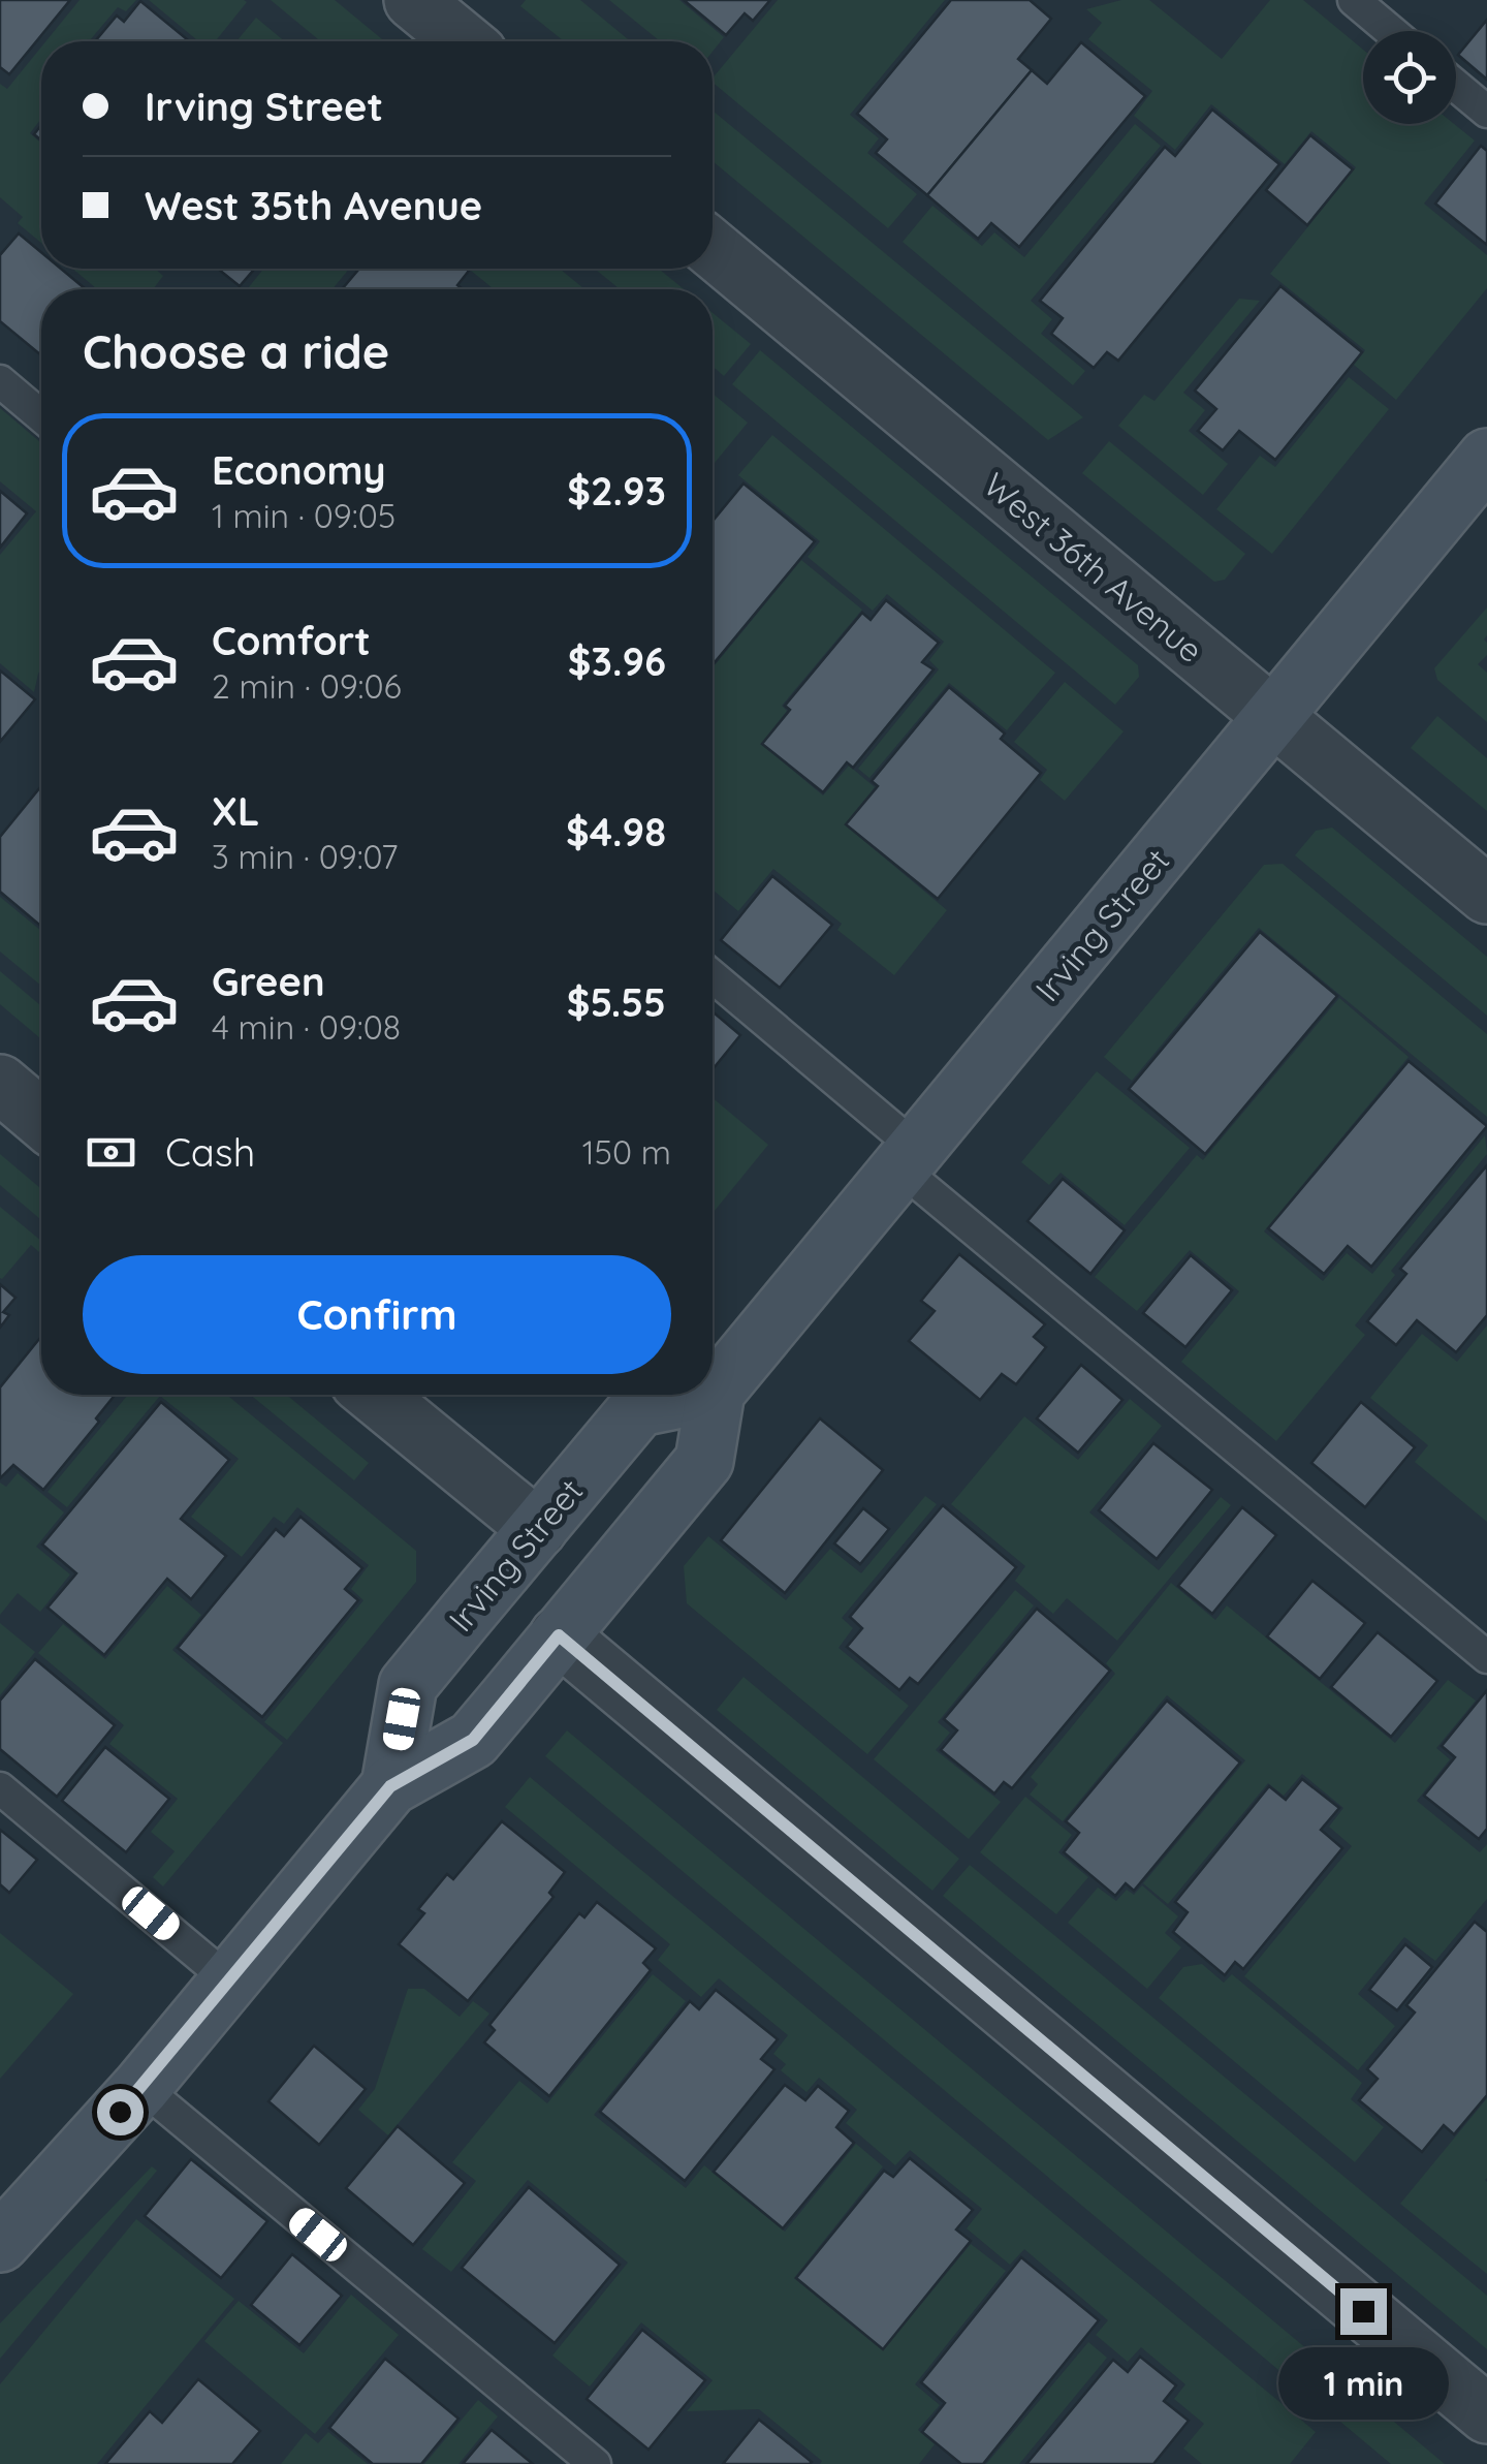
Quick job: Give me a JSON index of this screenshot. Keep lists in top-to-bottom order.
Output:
{
  "streets": {
    "main road": ["Irving Street"],
    "street": ["West 36th Avenue"]
  },
  "crossings": [
    ["West 36th Avenue", "Irving Street"]
  ],
  "page": {
    "banner": ["Irving Street", "West 35th Avenue"],
    "heading": "Choose a ride",
    "list": [
      {
        "name": "Economy",
        "note": "1 min · 09:05",
        "value": "$2.93"
      },
      {
        "name": "Comfort",
        "note": "2 min · 09:06",
        "value": "$3.96"
      },
      {
        "name": "XL",
        "note": "3 min · 09:07",
        "value": "$4.98"
      },
      {
        "name": "Green",
        "note": "4 min · 09:08",
        "value": "$5.55"
      }
    ],
    "pay": ["Cash", "150 m"],
    "buttons": "Confirm",
    "bubble": "1 min"
  }
}
